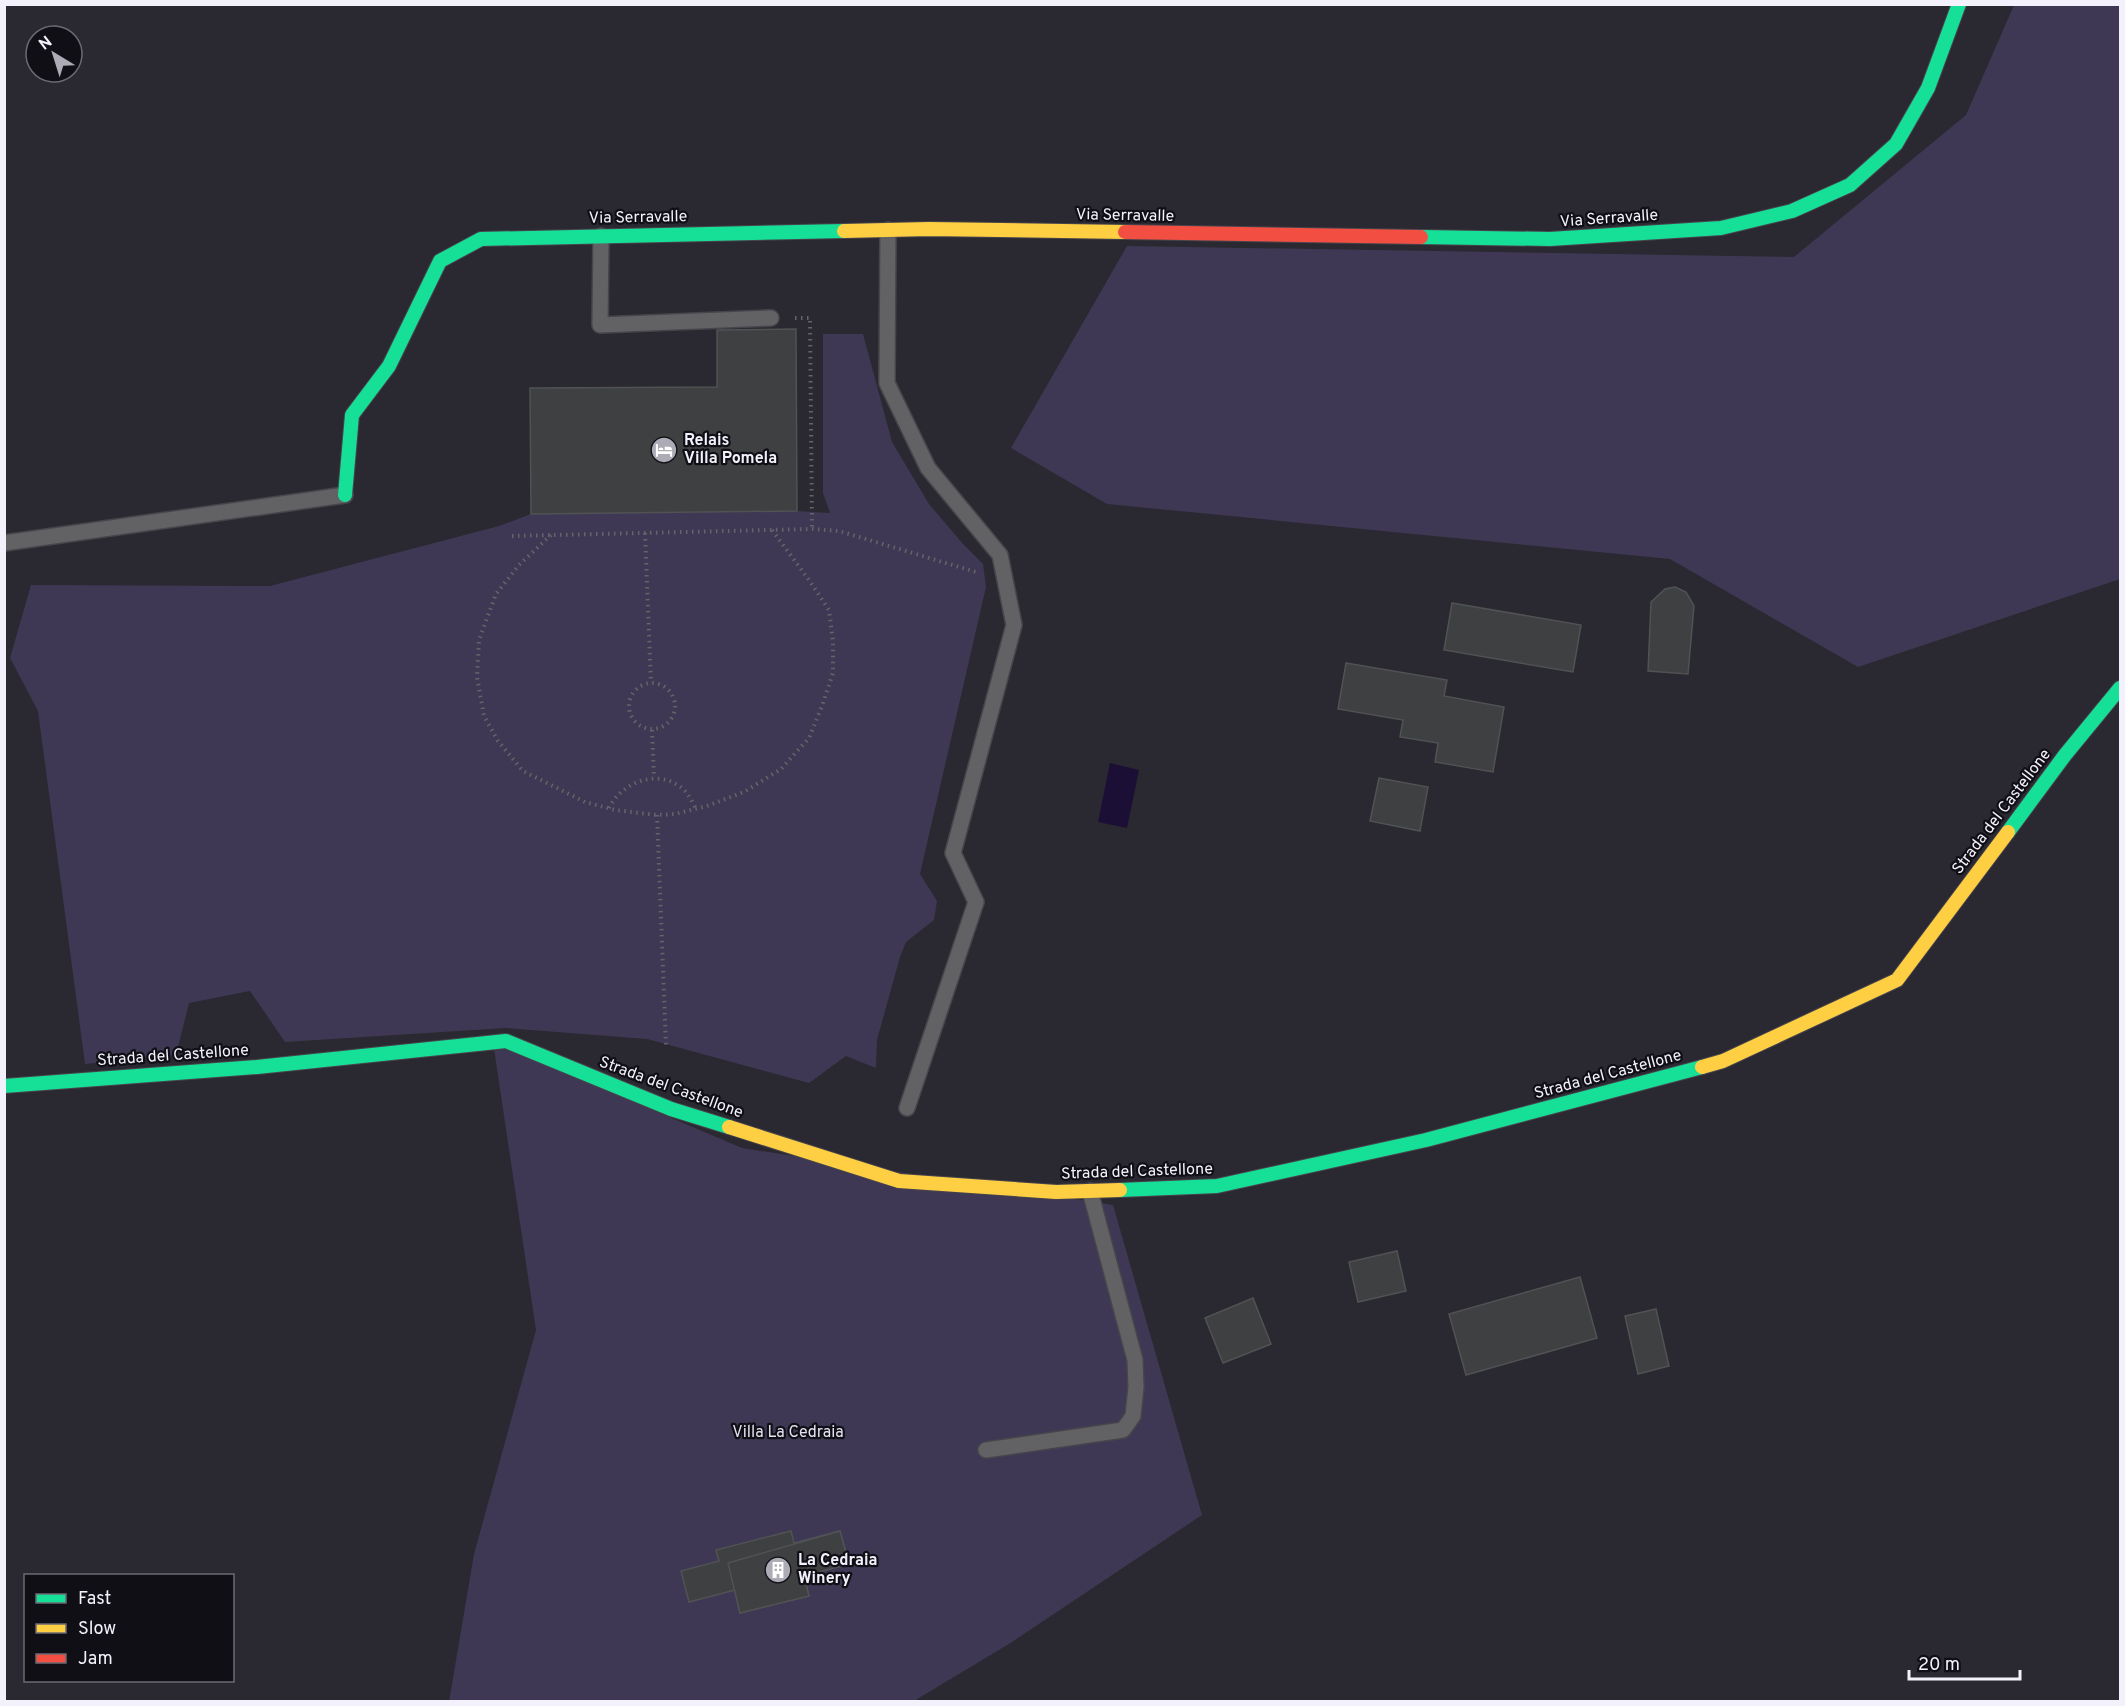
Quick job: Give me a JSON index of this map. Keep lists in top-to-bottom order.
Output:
{
  "streets": {
    "street": ["Via Serravalle", "Strada del Castellone"]
  },
  "parks": ["Villa La Cedraia"],
  "places": {
    "hotel": ["Relais Villa Pomela"],
    "building": ["La Cedraia Winery"]
  },
  "legend": ["Fast", "Slow", "Jam"],
  "scale_bar": "20 m",
  "north": "top left"
}
